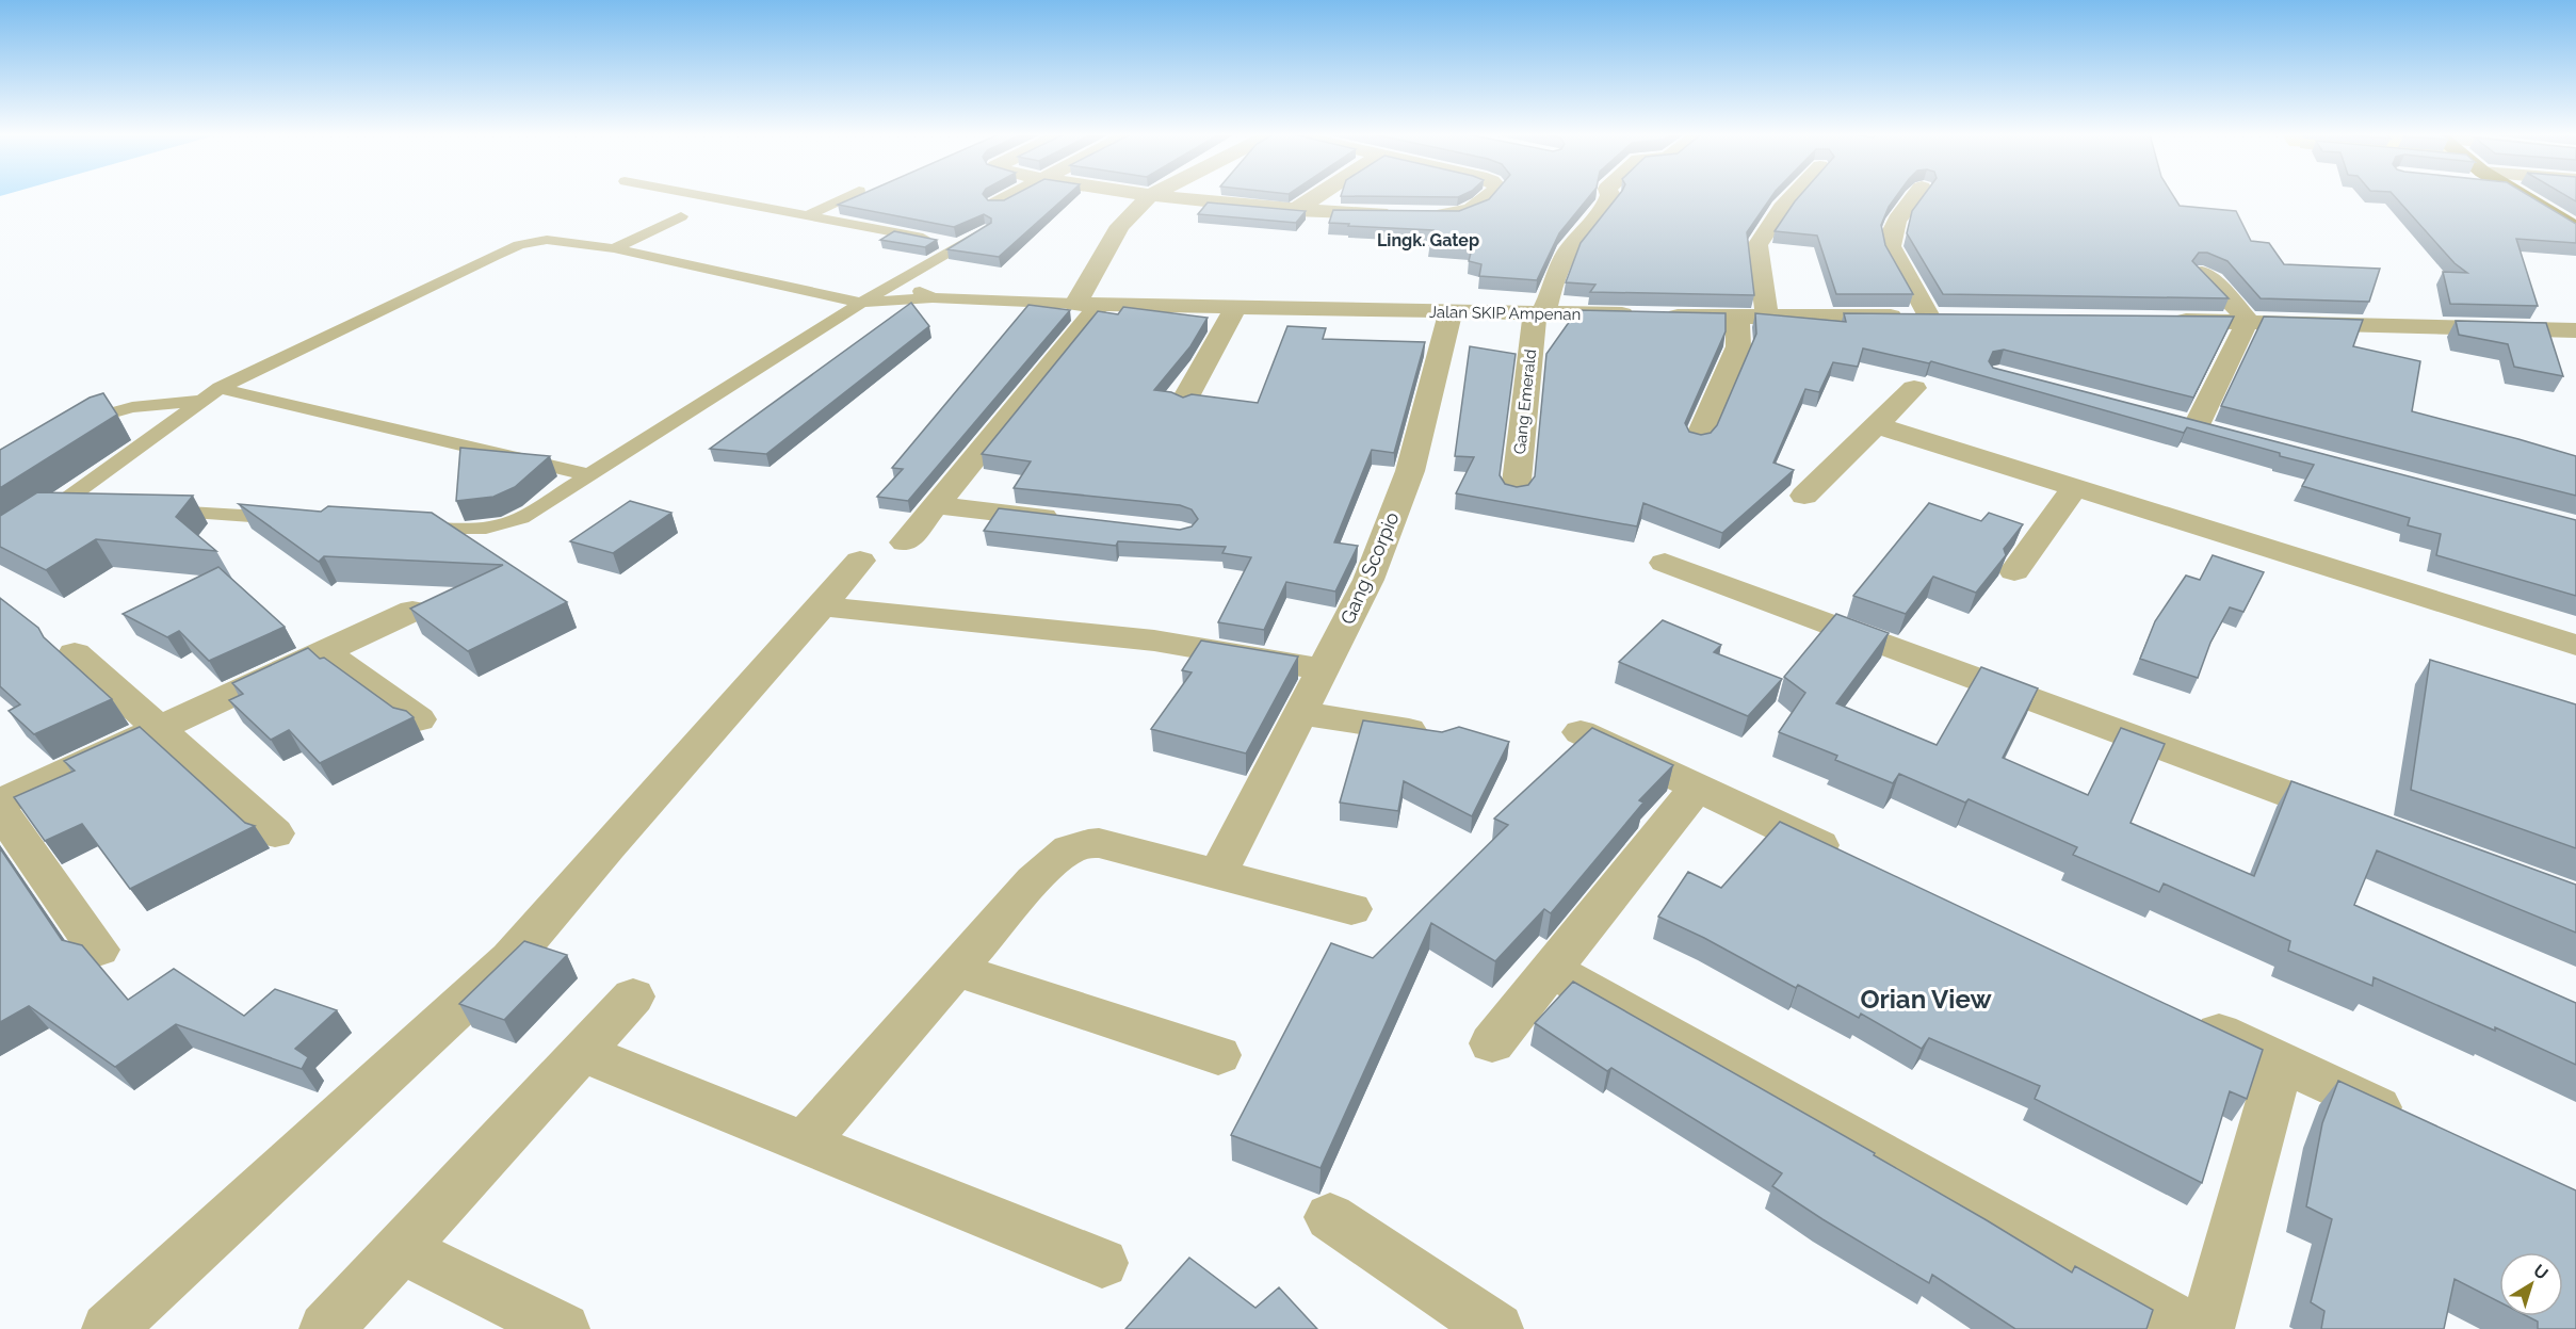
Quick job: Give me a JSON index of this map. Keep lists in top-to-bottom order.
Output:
{
  "streets": {
    "street": ["Jalan SKIP Ampenan", "Gang Emerald", "Gang Scorpio"]
  },
  "crossings": [
    ["Jalan SKIP Ampenan", "Gang Emerald"],
    ["Jalan SKIP Ampenan", "Gang Scorpio"]
  ],
  "districts": ["Lingk. Gatep", "Orian View"],
  "north": "top right"
}
